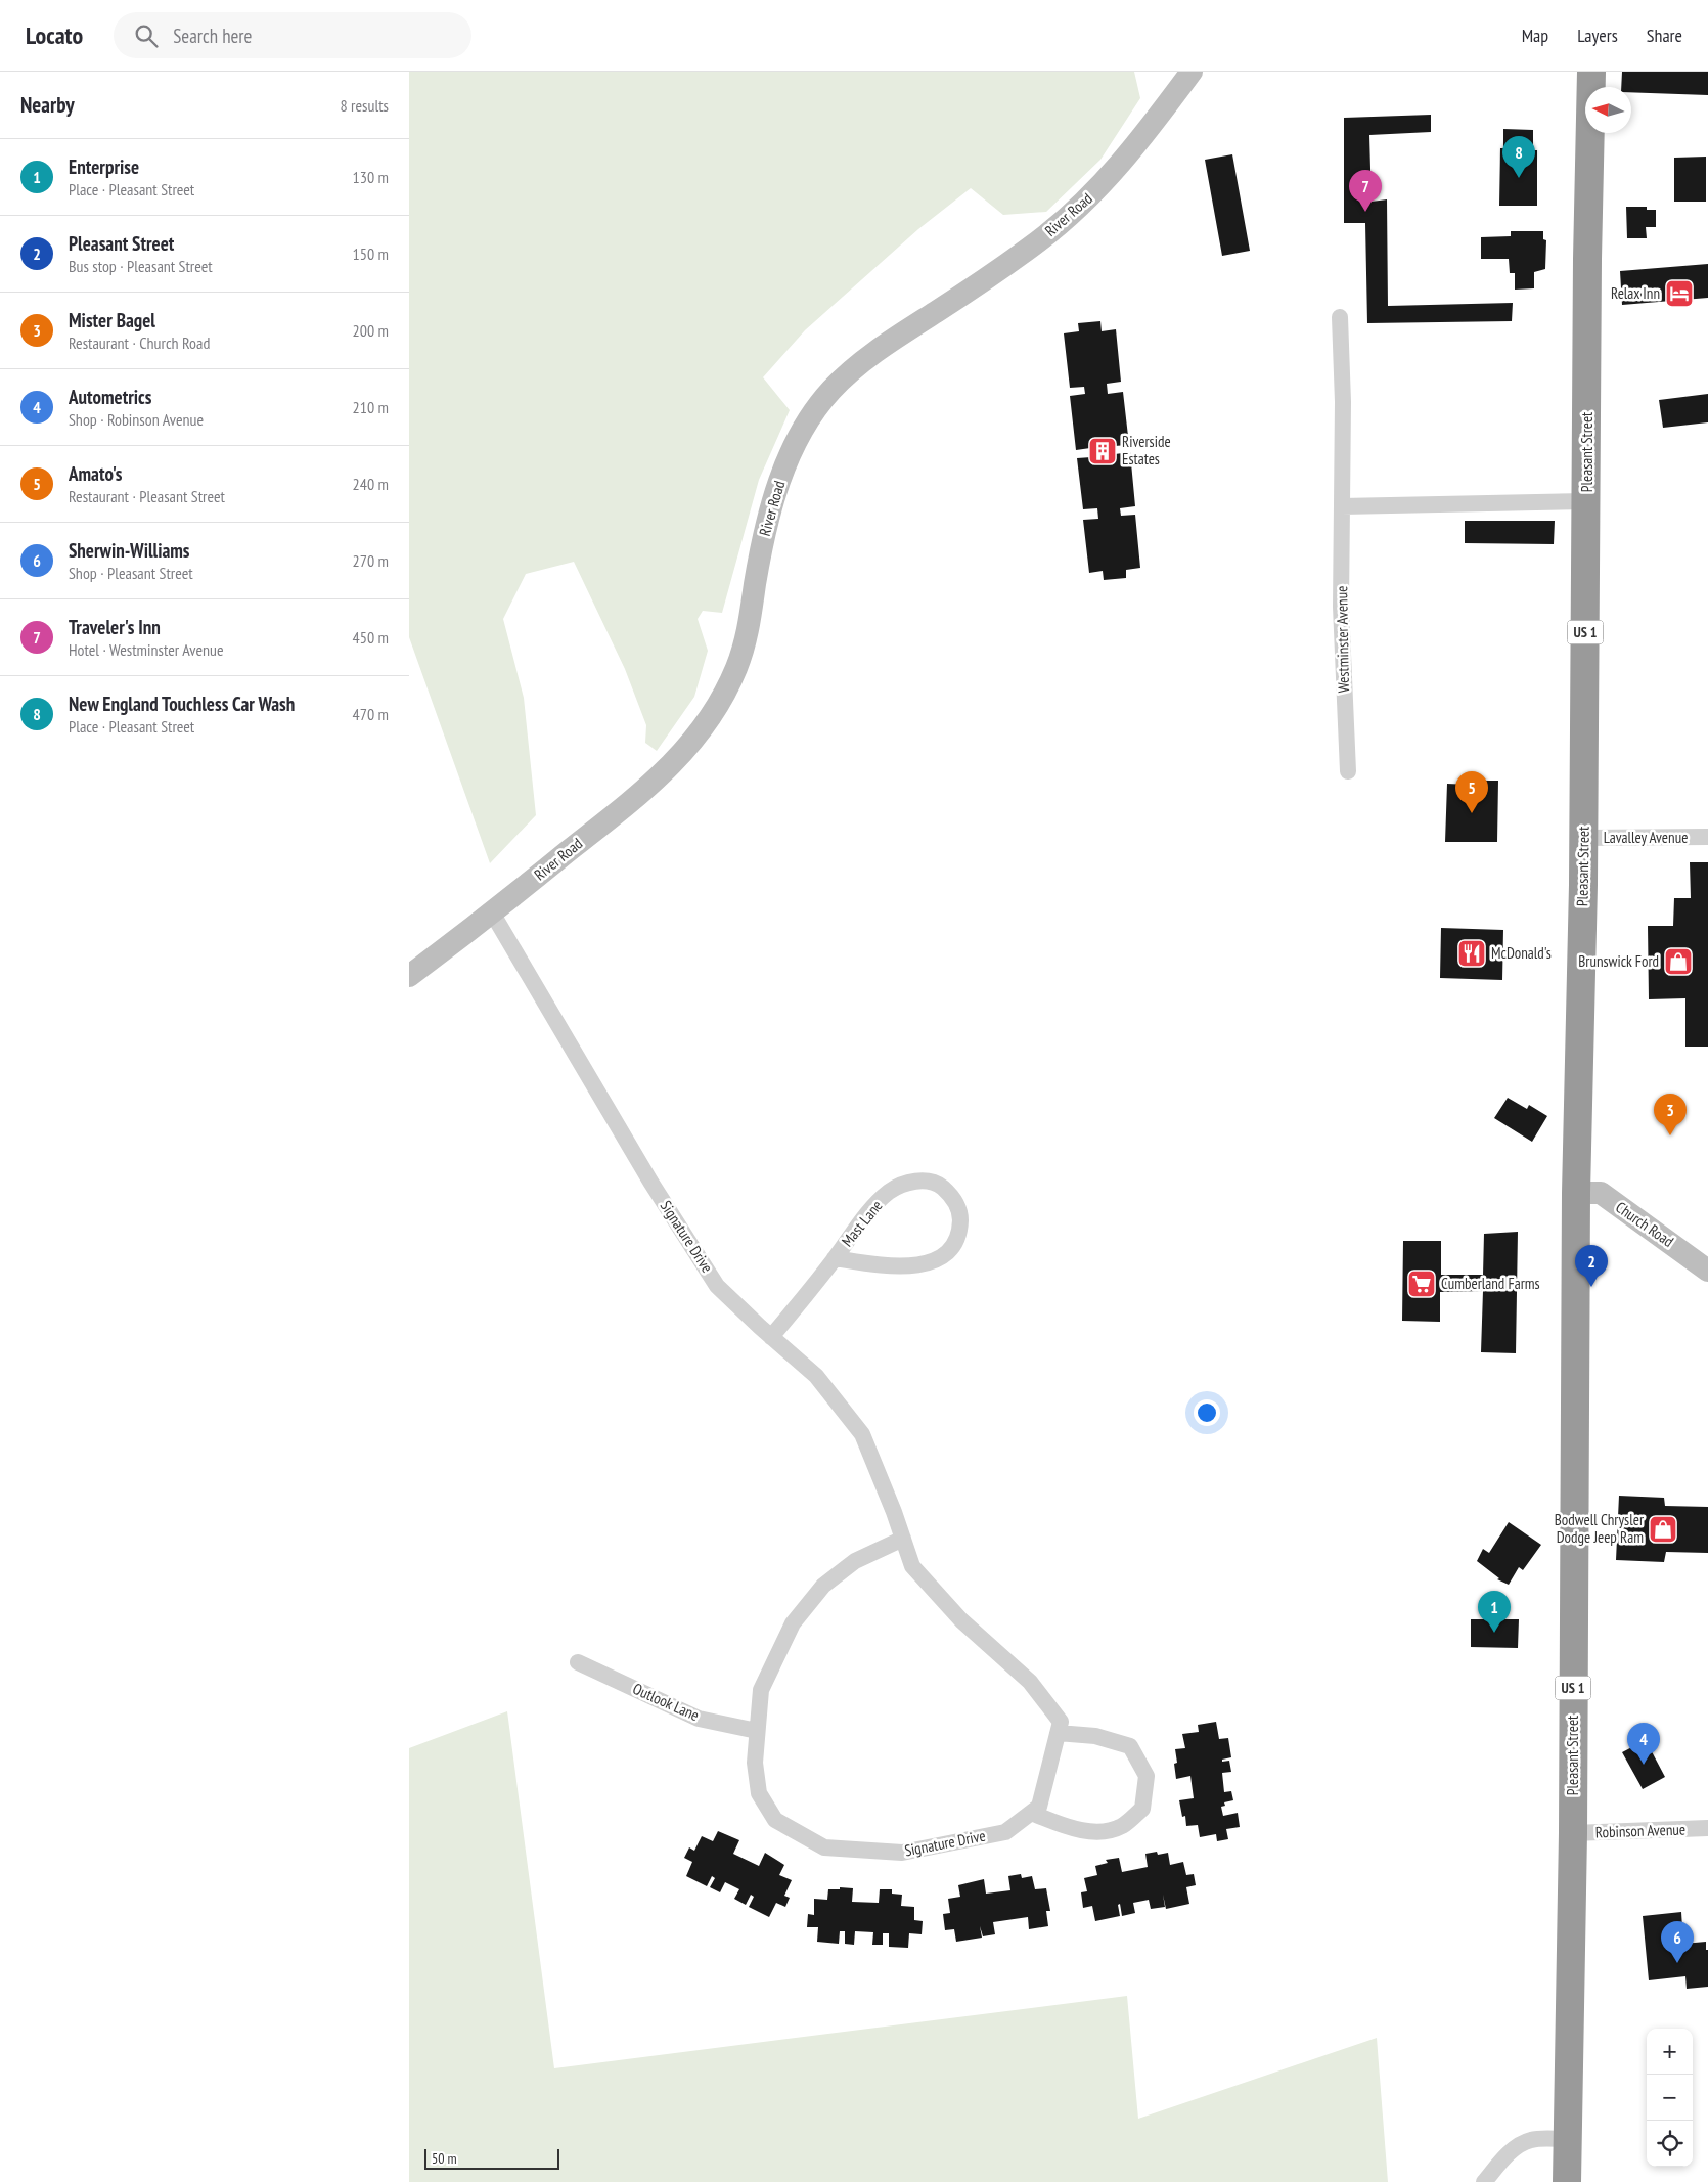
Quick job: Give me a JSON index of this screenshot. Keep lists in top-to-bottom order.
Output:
{
  "streets": {
    "highway": ["Pleasant Street", "US 1"],
    "street": [
      "River Road",
      "Westminster Avenue",
      "Lavalley Avenue",
      "Mast Lane",
      "Church Road",
      "Signature Drive",
      "Outlook Lane",
      "Robinson Avenue"
    ]
  },
  "crossings": [
    ["River Road", "Signature Drive"],
    ["Pleasant Street", "Lavalley Avenue"],
    ["Pleasant Street", "Church Road"],
    ["Pleasant Street", "Robinson Avenue"],
    ["Mast Lane", "Signature Drive"],
    ["Signature Drive", "Outlook Lane"]
  ],
  "places": {
    "hotel": ["Relax Inn"],
    "building": ["Riverside Estates"],
    "restaurant": ["McDonald's"],
    "shop": ["Brunswick Ford", "Bodwell Chrysler Dodge Jeep Ram"],
    "supermarket": ["Cumberland Farms"]
  },
  "scale_bar": "50 m",
  "north": "left",
  "page": {
    "header": "Locato",
    "search": "Search here",
    "nav": ["Map", "Layers", "Share"],
    "heading": ["Nearby", "8 results"],
    "pins": [
      "8",
      "7",
      "5",
      "3",
      "2",
      "1",
      "4",
      "6"
    ],
    "list": [
      {
        "mark": "1",
        "name": "Enterprise",
        "note": "Place · Pleasant Street",
        "value": "130 m"
      },
      {
        "mark": "2",
        "name": "Pleasant Street",
        "note": "Bus stop · Pleasant Street",
        "value": "150 m"
      },
      {
        "mark": "3",
        "name": "Mister Bagel",
        "note": "Restaurant · Church Road",
        "value": "200 m"
      },
      {
        "mark": "4",
        "name": "Autometrics",
        "note": "Shop · Robinson Avenue",
        "value": "210 m"
      },
      {
        "mark": "5",
        "name": "Amato's",
        "note": "Restaurant · Pleasant Street",
        "value": "240 m"
      },
      {
        "mark": "6",
        "name": "Sherwin-Williams",
        "note": "Shop · Pleasant Street",
        "value": "270 m"
      },
      {
        "mark": "7",
        "name": "Traveler's Inn",
        "note": "Hotel · Westminster Avenue",
        "value": "450 m"
      },
      {
        "mark": "8",
        "name": "New England Touchless Car Wash",
        "note": "Place · Pleasant Street",
        "value": "470 m"
      }
    ],
    "map_buttons": ["+", "−"],
    "scale": "50 m"
  }
}
